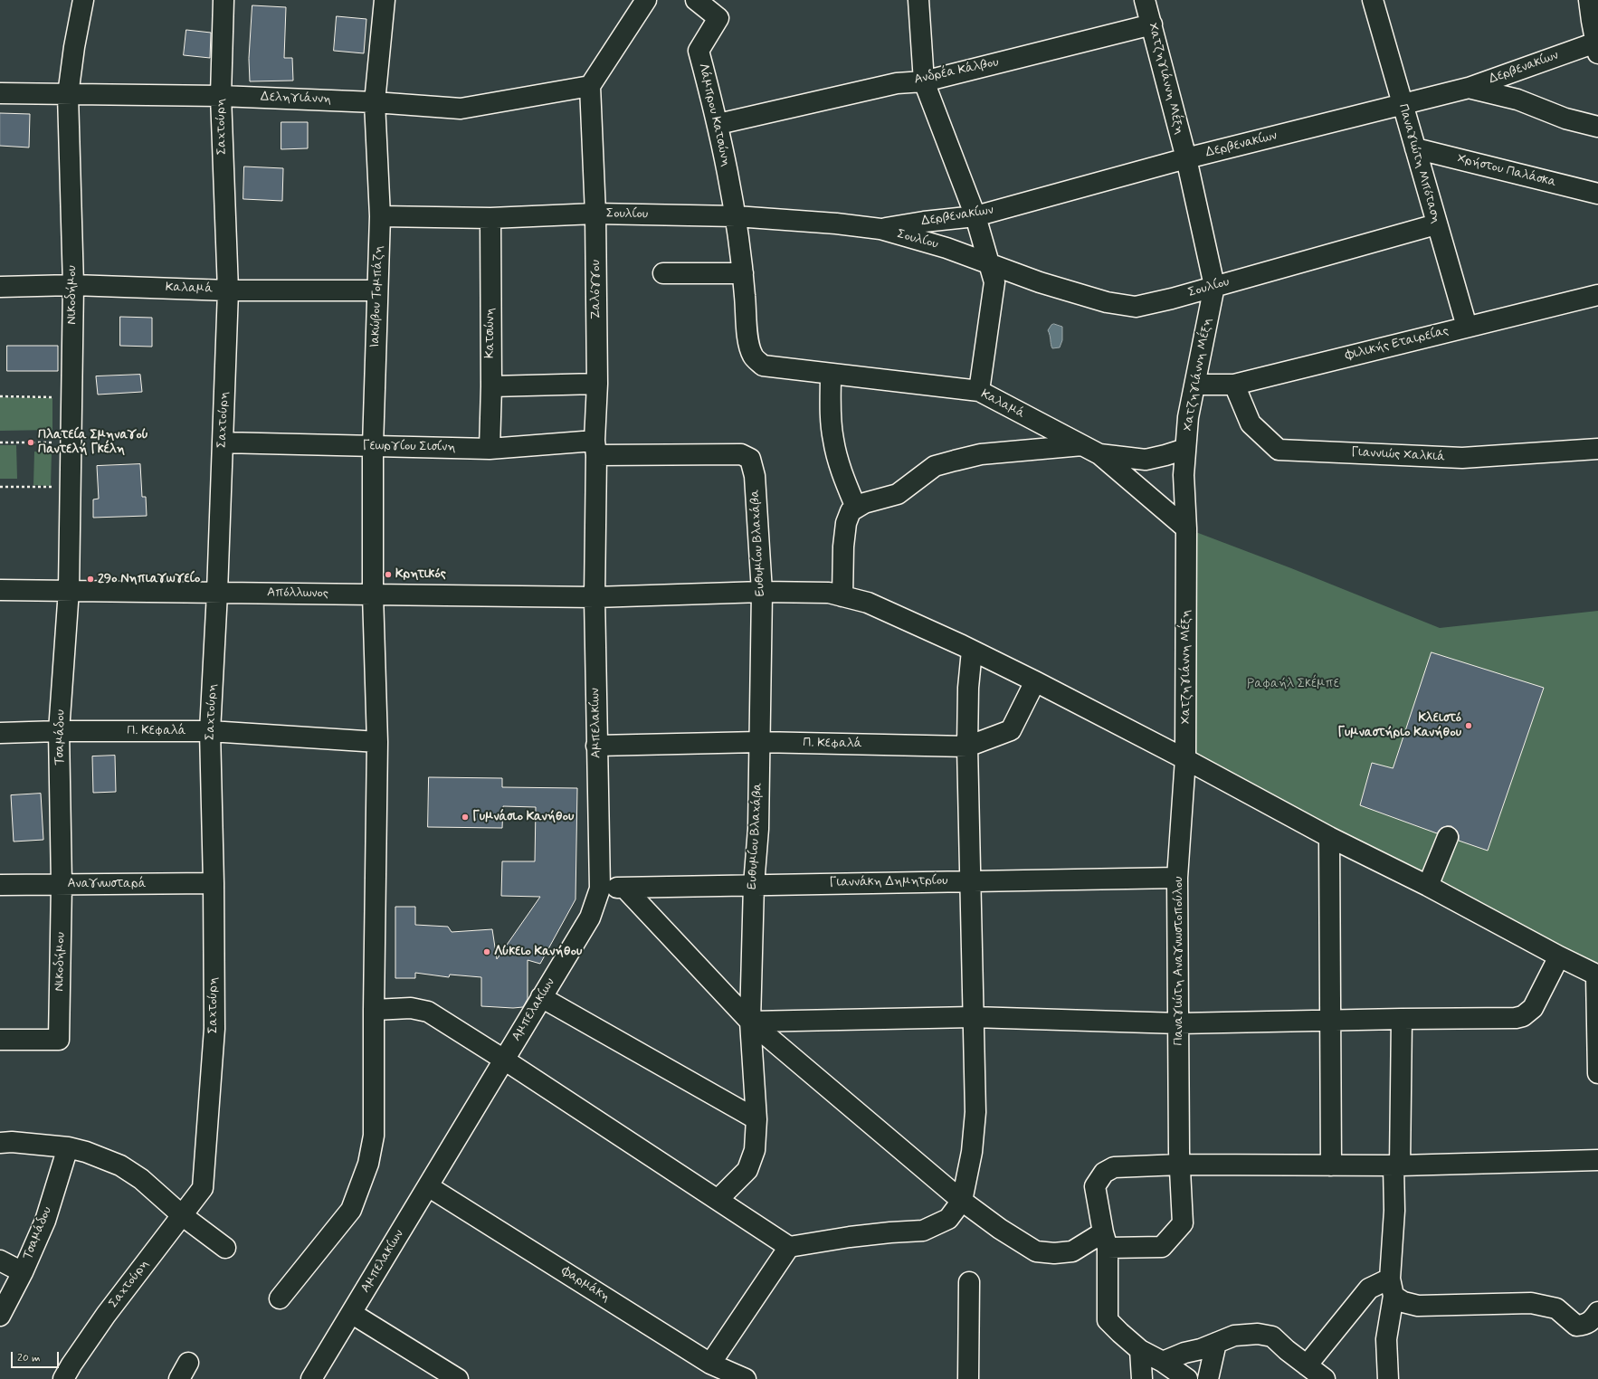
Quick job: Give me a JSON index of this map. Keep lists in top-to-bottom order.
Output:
{
  "streets": {
    "street": [
      "Δερβενακίων",
      "Ανδρέα Κάλβου",
      "Χατζηγιάννη Μέξη",
      "Δεληγιάννη",
      "Λάμπρου Κατσώνη",
      "Σαχτούρη",
      "Παναγιώτη Μπόταση",
      "Χρήστου Παλάσκα",
      "Σουλίου",
      "Καλαμά",
      "Ζαλόγγου",
      "Νικοδήμου",
      "Ιακώβου Τομπάζη",
      "Κατσώνη",
      "Φιλικής Εταιρείας",
      "Γεωργίου Σισίνη",
      "Γιαννιώς Χαλκιά",
      "Ευθυμίου Βλαχάβα",
      "Απόλλωνος",
      "Αμπελακίων",
      "Π. Κεφαλά",
      "Τσαμάδου",
      "Γιαννάκη Δημητρίου",
      "Αναγνωσταρά",
      "Παναγιώτη Αναγνωστοπούλου",
      "Φαρμάκη"
    ]
  },
  "crossings": [
    ["Δερβενακίων", "Χατζηγιάννη Μέξη"],
    ["Δερβενακίων", "Παναγιώτη Μπόταση"],
    ["Δερβενακίων", "Σουλίου"],
    ["Ανδρέα Κάλβου", "Χατζηγιάννη Μέξη"],
    ["Ανδρέα Κάλβου", "Λάμπρου Κατσώνη"],
    ["Χατζηγιάννη Μέξη", "Σουλίου"],
    ["Χατζηγιάννη Μέξη", "Καλαμά"],
    ["Χατζηγιάννη Μέξη", "Φιλικής Εταιρείας"],
    ["Χατζηγιάννη Μέξη", "Απόλλωνος"],
    ["Χατζηγιάννη Μέξη", "Παναγιώτη Αναγνωστοπούλου"],
    ["Δεληγιάννη", "Σαχτούρη"],
    ["Δεληγιάννη", "Ζαλόγγου"],
    ["Δεληγιάννη", "Νικοδήμου"],
    ["Δεληγιάννη", "Ιακώβου Τομπάζη"],
    ["Λάμπρου Κατσώνη", "Σουλίου"],
    ["Λάμπρου Κατσώνη", "Καλαμά"],
    ["Σαχτούρη", "Καλαμά"],
    ["Σαχτούρη", "Γεωργίου Σισίνη"],
    ["Σαχτούρη", "Απόλλωνος"],
    ["Σαχτούρη", "Π. Κεφαλά"],
    ["Σαχτούρη", "Αναγνωσταρά"],
    ["Παναγιώτη Μπόταση", "Χρήστου Παλάσκα"],
    ["Παναγιώτη Μπόταση", "Σουλίου"],
    ["Παναγιώτη Μπόταση", "Φιλικής Εταιρείας"],
    ["Σουλίου", "Ζαλόγγου"],
    ["Σουλίου", "Ιακώβου Τομπάζη"],
    ["Σουλίου", "Κατσώνη"],
    ["Καλαμά", "Νικοδήμου"],
    ["Καλαμά", "Ιακώβου Τομπάζη"],
    ["Ζαλόγγου", "Γεωργίου Σισίνη"],
    ["Ζαλόγγου", "Απόλλωνος"],
    ["Ζαλόγγου", "Αμπελακίων"],
    ["Νικοδήμου", "Απόλλωνος"],
    ["Νικοδήμου", "Τσαμάδου"],
    ["Νικοδήμου", "Αναγνωσταρά"],
    ["Ιακώβου Τομπάζη", "Γεωργίου Σισίνη"],
    ["Ιακώβου Τομπάζη", "Απόλλωνος"],
    ["Ιακώβου Τομπάζη", "Π. Κεφαλά"],
    ["Κατσώνη", "Γεωργίου Σισίνη"],
    ["Φιλικής Εταιρείας", "Γιαννιώς Χαλκιά"],
    ["Γεωργίου Σισίνη", "Ευθυμίου Βλαχάβα"],
    ["Ευθυμίου Βλαχάβα", "Απόλλωνος"],
    ["Ευθυμίου Βλαχάβα", "Π. Κεφαλά"],
    ["Ευθυμίου Βλαχάβα", "Γιαννάκη Δημητρίου"],
    ["Απόλλωνος", "Αμπελακίων"],
    ["Απόλλωνος", "Π. Κεφαλά"],
    ["Απόλλωνος", "Τσαμάδου"],
    ["Απόλλωνος", "Παναγιώτη Αναγνωστοπούλου"],
    ["Αμπελακίων", "Π. Κεφαλά"],
    ["Αμπελακίων", "Γιαννάκη Δημητρίου"],
    ["Αμπελακίων", "Φαρμάκη"],
    ["Π. Κεφαλά", "Τσαμάδου"],
    ["Τσαμάδου", "Αναγνωσταρά"],
    ["Γιαννάκη Δημητρίου", "Παναγιώτη Αναγνωστοπούλου"]
  ],
  "parks": ["Ραφαήλ Σκέμπε"],
  "places": [
    "Πλατεία Σμηναγού Παντελή Γκέλη",
    "Κρητικός",
    "29ο Νηπιαγωγείο",
    "Κλειστό Γυμναστήριο Κανήθου",
    "Γυμνάσιο Κανήθου",
    "Λύκειο Κανήθου"
  ],
  "scale_bar": "20 m"
}
